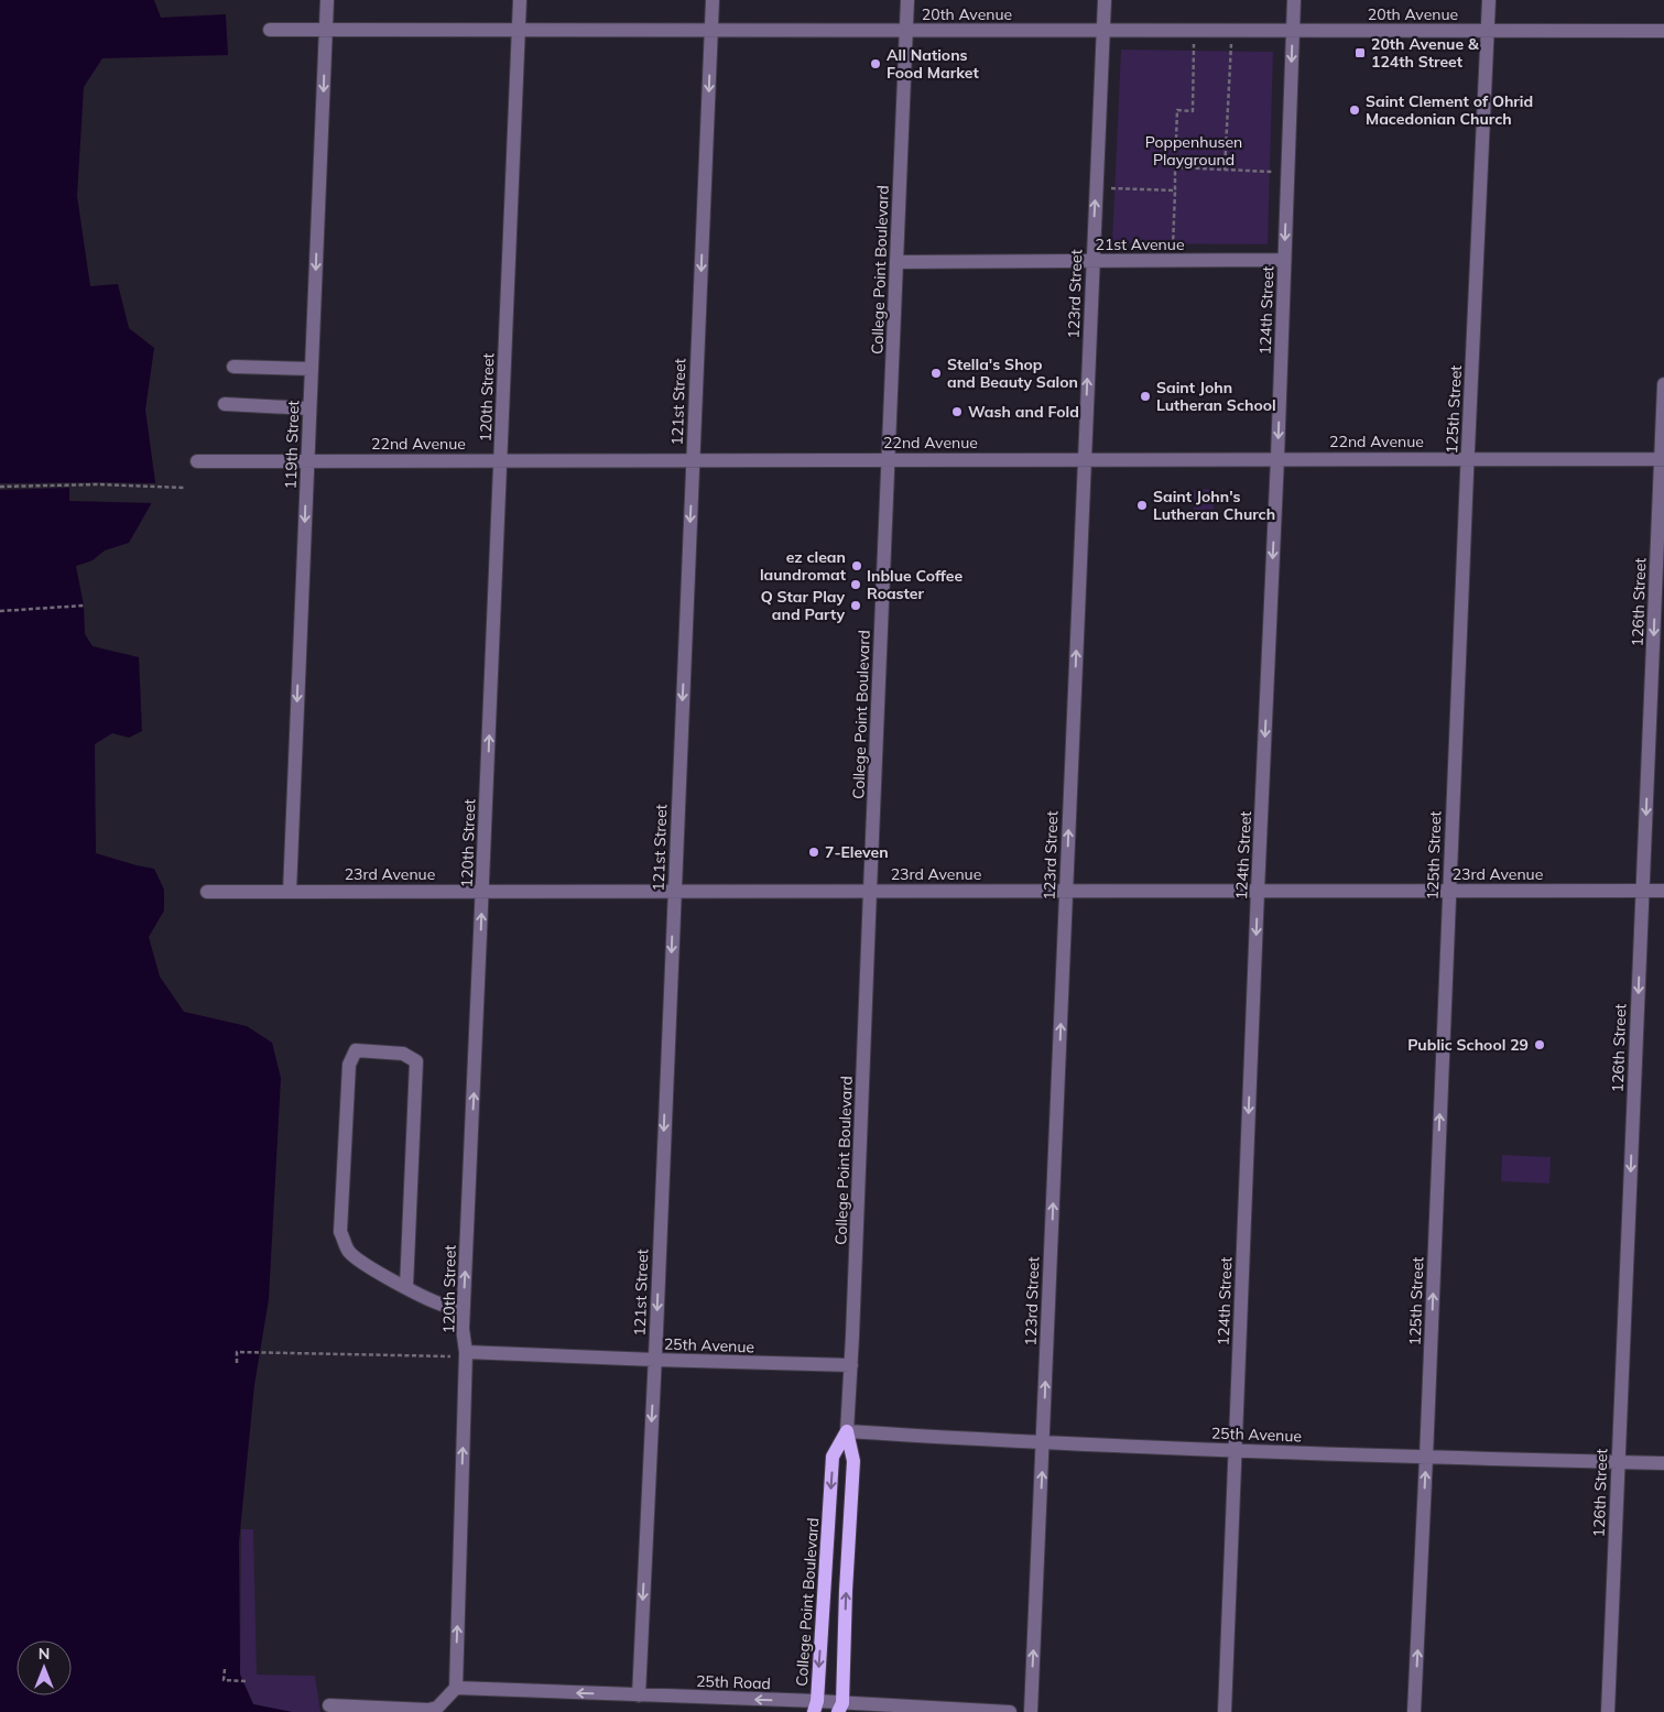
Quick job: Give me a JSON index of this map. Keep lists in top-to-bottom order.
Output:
{
  "streets": {
    "main road": ["College Point Boulevard"],
    "street": [
      "20th Avenue",
      "21st Avenue",
      "123rd Street",
      "124th Street",
      "120th Street",
      "121st Street",
      "125th Street",
      "22nd Avenue",
      "119th Street",
      "126th Street",
      "23rd Avenue",
      "25th Avenue",
      "25th Road"
    ]
  },
  "crossings": [
    ["20th Avenue", "College Point Boulevard"],
    ["20th Avenue", "123rd Street"],
    ["20th Avenue", "124th Street"],
    ["20th Avenue", "120th Street"],
    ["20th Avenue", "121st Street"],
    ["20th Avenue", "125th Street"],
    ["20th Avenue", "119th Street"],
    ["21st Avenue", "College Point Boulevard"],
    ["21st Avenue", "123rd Street"],
    ["21st Avenue", "124th Street"],
    ["College Point Boulevard", "22nd Avenue"],
    ["College Point Boulevard", "23rd Avenue"],
    ["College Point Boulevard", "25th Avenue"],
    ["College Point Boulevard", "25th Road"],
    ["123rd Street", "22nd Avenue"],
    ["123rd Street", "23rd Avenue"],
    ["123rd Street", "25th Avenue"],
    ["124th Street", "22nd Avenue"],
    ["124th Street", "23rd Avenue"],
    ["124th Street", "25th Avenue"],
    ["120th Street", "22nd Avenue"],
    ["120th Street", "23rd Avenue"],
    ["120th Street", "25th Avenue"],
    ["120th Street", "25th Road"],
    ["121st Street", "22nd Avenue"],
    ["121st Street", "23rd Avenue"],
    ["121st Street", "25th Avenue"],
    ["121st Street", "25th Road"],
    ["125th Street", "22nd Avenue"],
    ["125th Street", "23rd Avenue"],
    ["125th Street", "25th Avenue"],
    ["22nd Avenue", "119th Street"],
    ["22nd Avenue", "126th Street"],
    ["119th Street", "23rd Avenue"],
    ["126th Street", "23rd Avenue"],
    ["126th Street", "25th Avenue"]
  ],
  "one_way": [
    "123rd Street",
    "124th Street",
    "120th Street",
    "121st Street",
    "125th Street",
    "119th Street",
    "126th Street",
    "25th Road"
  ],
  "parks": ["Poppenhusen Playground"],
  "places": {
    "transit": ["20th Avenue & 124th Street"],
    "other": [
      "All Nations Food Market",
      "Saint Clement of Ohrid Macedonian Church",
      "Stella's Shop and Beauty Salon",
      "Saint John Lutheran School",
      "Wash and Fold",
      "Saint John's Lutheran Church",
      "ez clean laundromat",
      "Inblue Coffee Roaster",
      "Q Star Play and Party",
      "7-Eleven",
      "Public School 29"
    ]
  },
  "north": "top"
}
